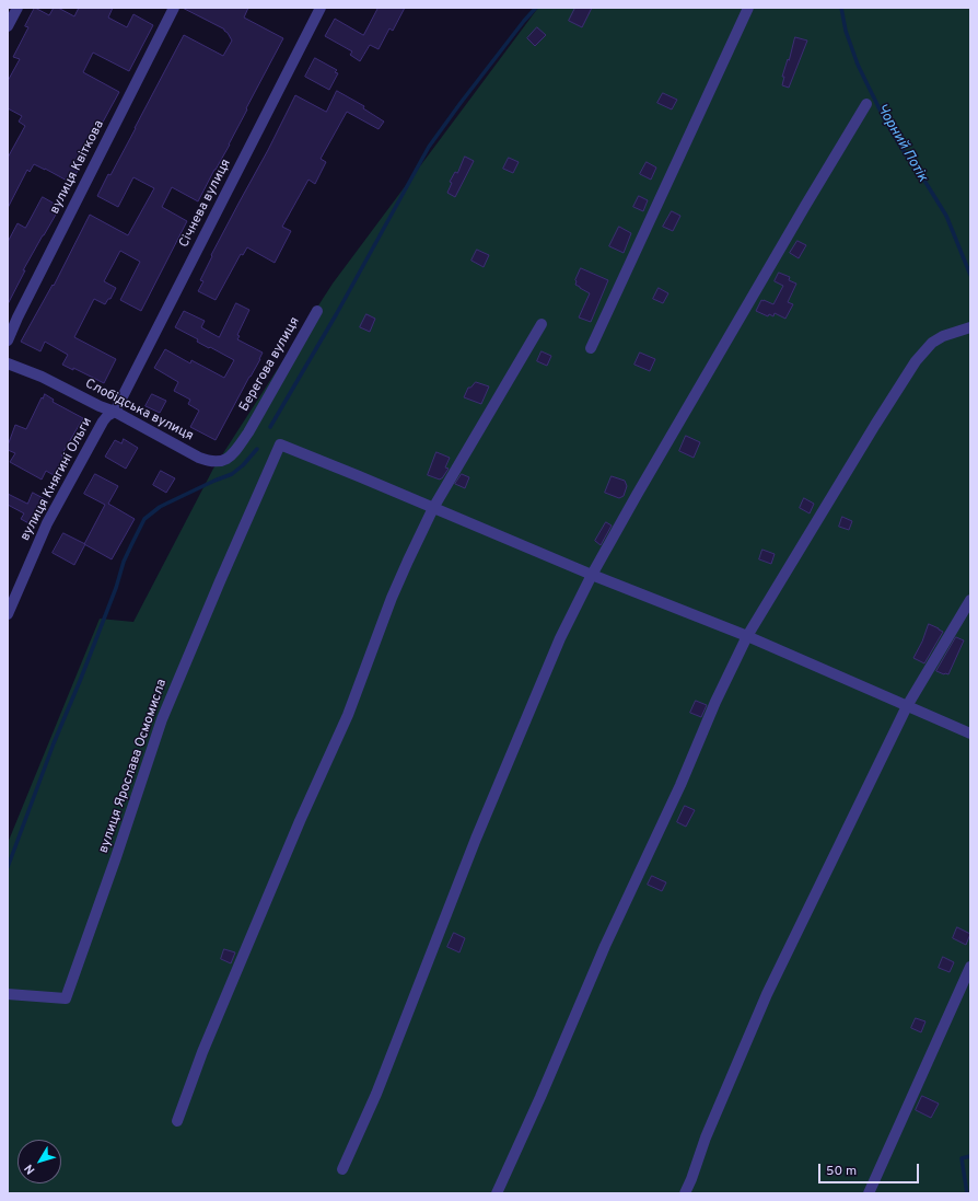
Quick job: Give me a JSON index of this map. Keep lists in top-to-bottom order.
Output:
{
  "streets": {
    "street": [
      "вулиця Квіткова",
      "Січнева вулиця",
      "Берегова вулиця",
      "Слобідська вулиця",
      "вулиця Княгині Ольги",
      "вулиця Ярослава Осмомисла"
    ]
  },
  "crossings": [
    ["Січнева вулиця", "Слобідська вулиця"],
    ["Січнева вулиця", "вулиця Княгині Ольги"],
    ["Берегова вулиця", "Слобідська вулиця"],
    ["Слобідська вулиця", "вулиця Княгині Ольги"]
  ],
  "water": ["Чорний Потік"],
  "scale_bar": "50 m",
  "north": "bottom left"
}
